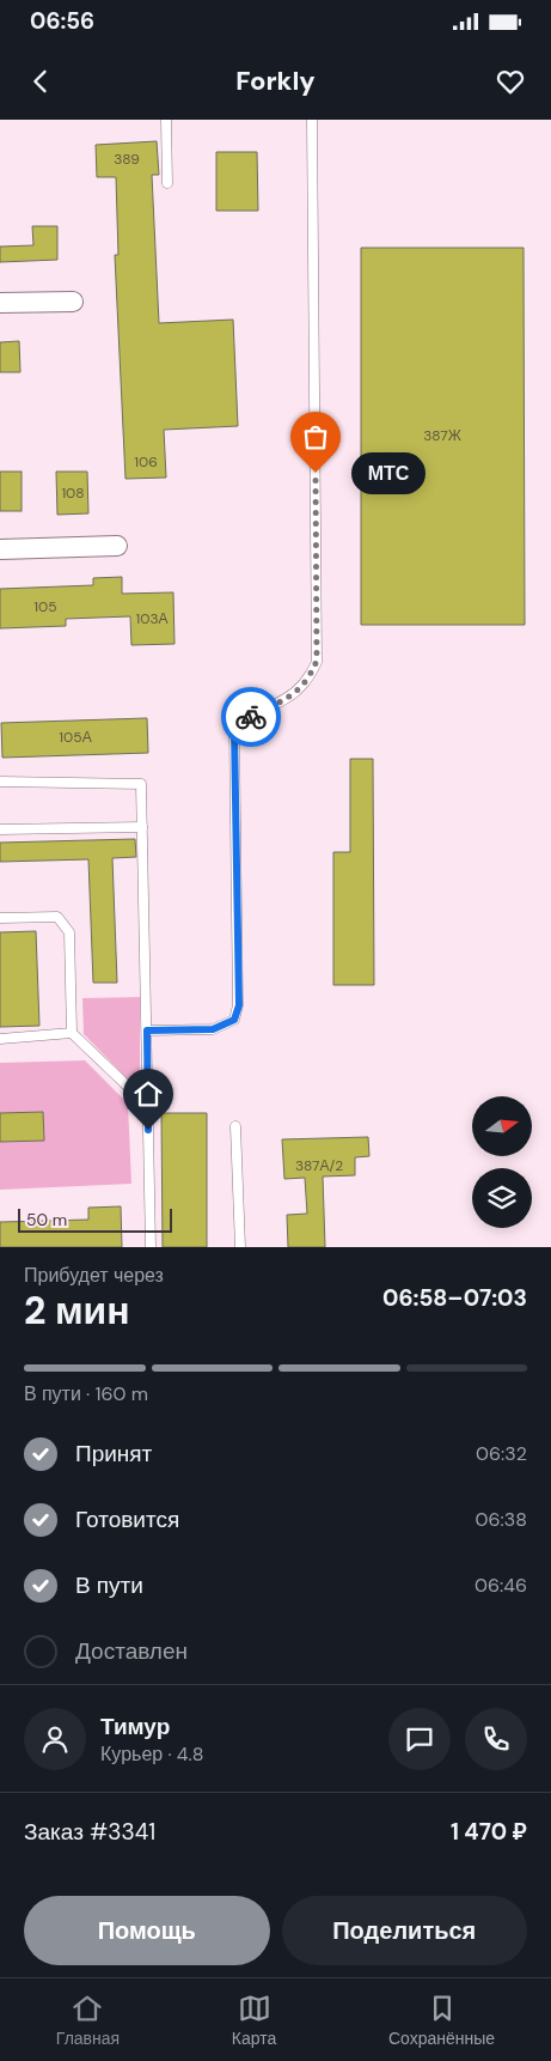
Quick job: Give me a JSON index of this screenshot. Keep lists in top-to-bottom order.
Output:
{
  "places": ["МТС"],
  "house_numbers": [
    "389",
    "387Ж",
    "106",
    "108",
    "105",
    "103А",
    "105А",
    "387А/2"
  ],
  "scale_bar": "50 m",
  "north": "right",
  "page": {
    "status": "06:56",
    "header": "Forkly",
    "bubble": "МТС",
    "scale": "50 m",
    "heading": ["2 мин", "Прибудет через", "06:58–07:03"],
    "panel": [
      "Тимур",
      "Курьер · 4.8",
      "Заказ #3341",
      "1 470 ₽"
    ],
    "bar": "В пути · 160 m",
    "list": [
      ["Принят", "06:32"],
      ["Готовится", "06:38"],
      ["В пути", "06:46"],
      "Доставлен"
    ],
    "buttons": ["Помощь", "Поделиться"],
    "tabs": ["Главная", "Карта", "Сохранённые"]
  }
}
